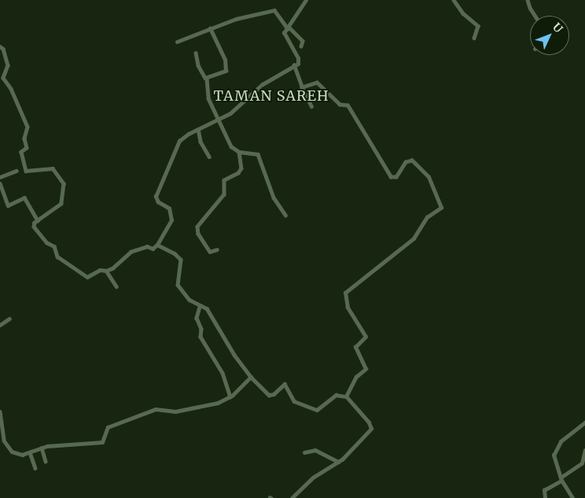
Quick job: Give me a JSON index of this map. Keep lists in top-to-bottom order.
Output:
{
  "districts": ["TAMAN SAREH"],
  "north": "top right"
}
